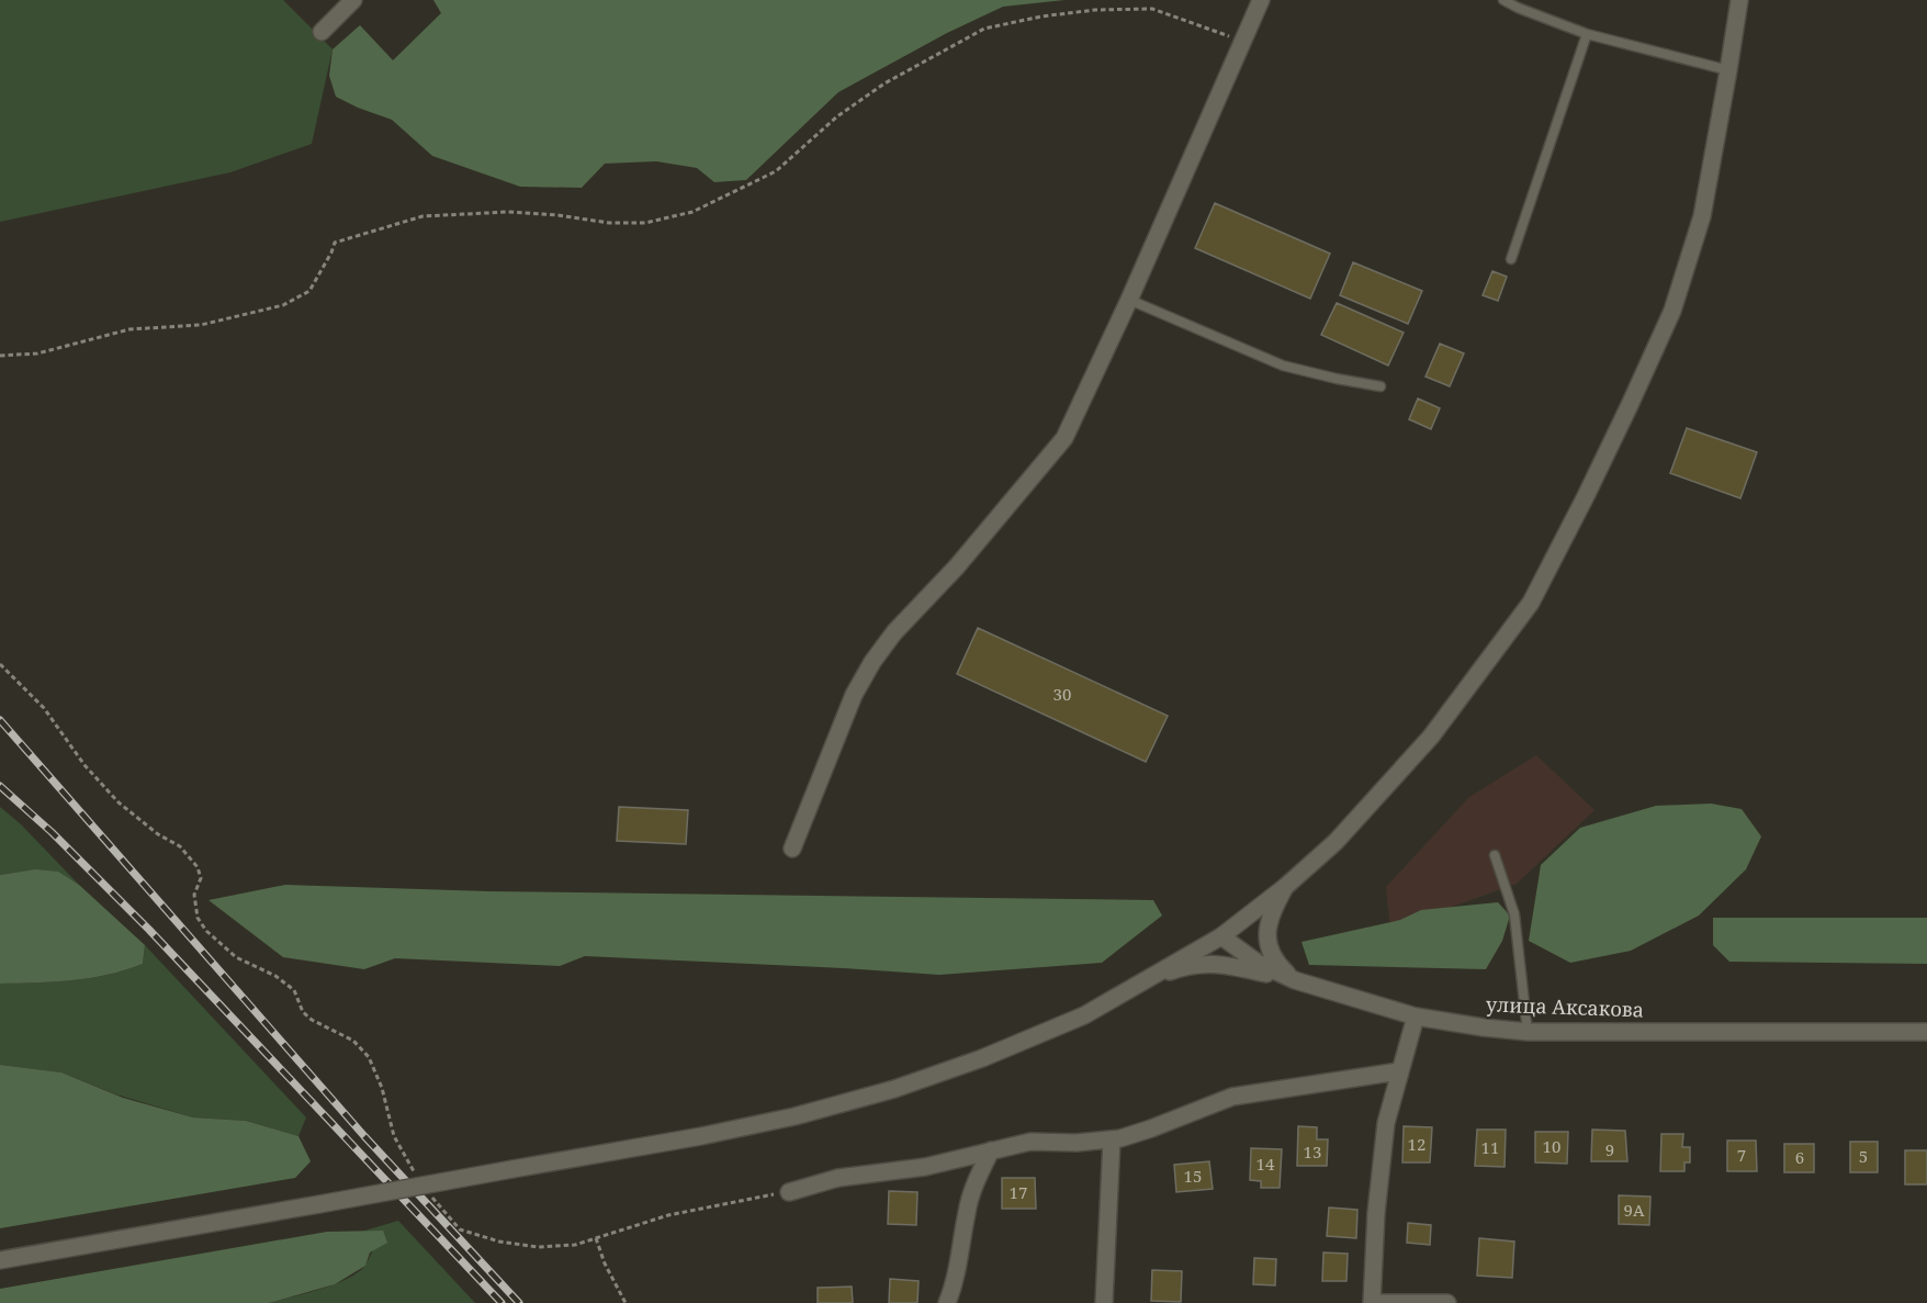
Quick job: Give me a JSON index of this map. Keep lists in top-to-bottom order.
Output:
{
  "streets": {
    "street": ["улица Аксакова"]
  },
  "house_numbers": [
    "30",
    "12",
    "10",
    "11",
    "9",
    "13",
    "7",
    "5",
    "6",
    "14",
    "15",
    "17",
    "9А"
  ]
}
